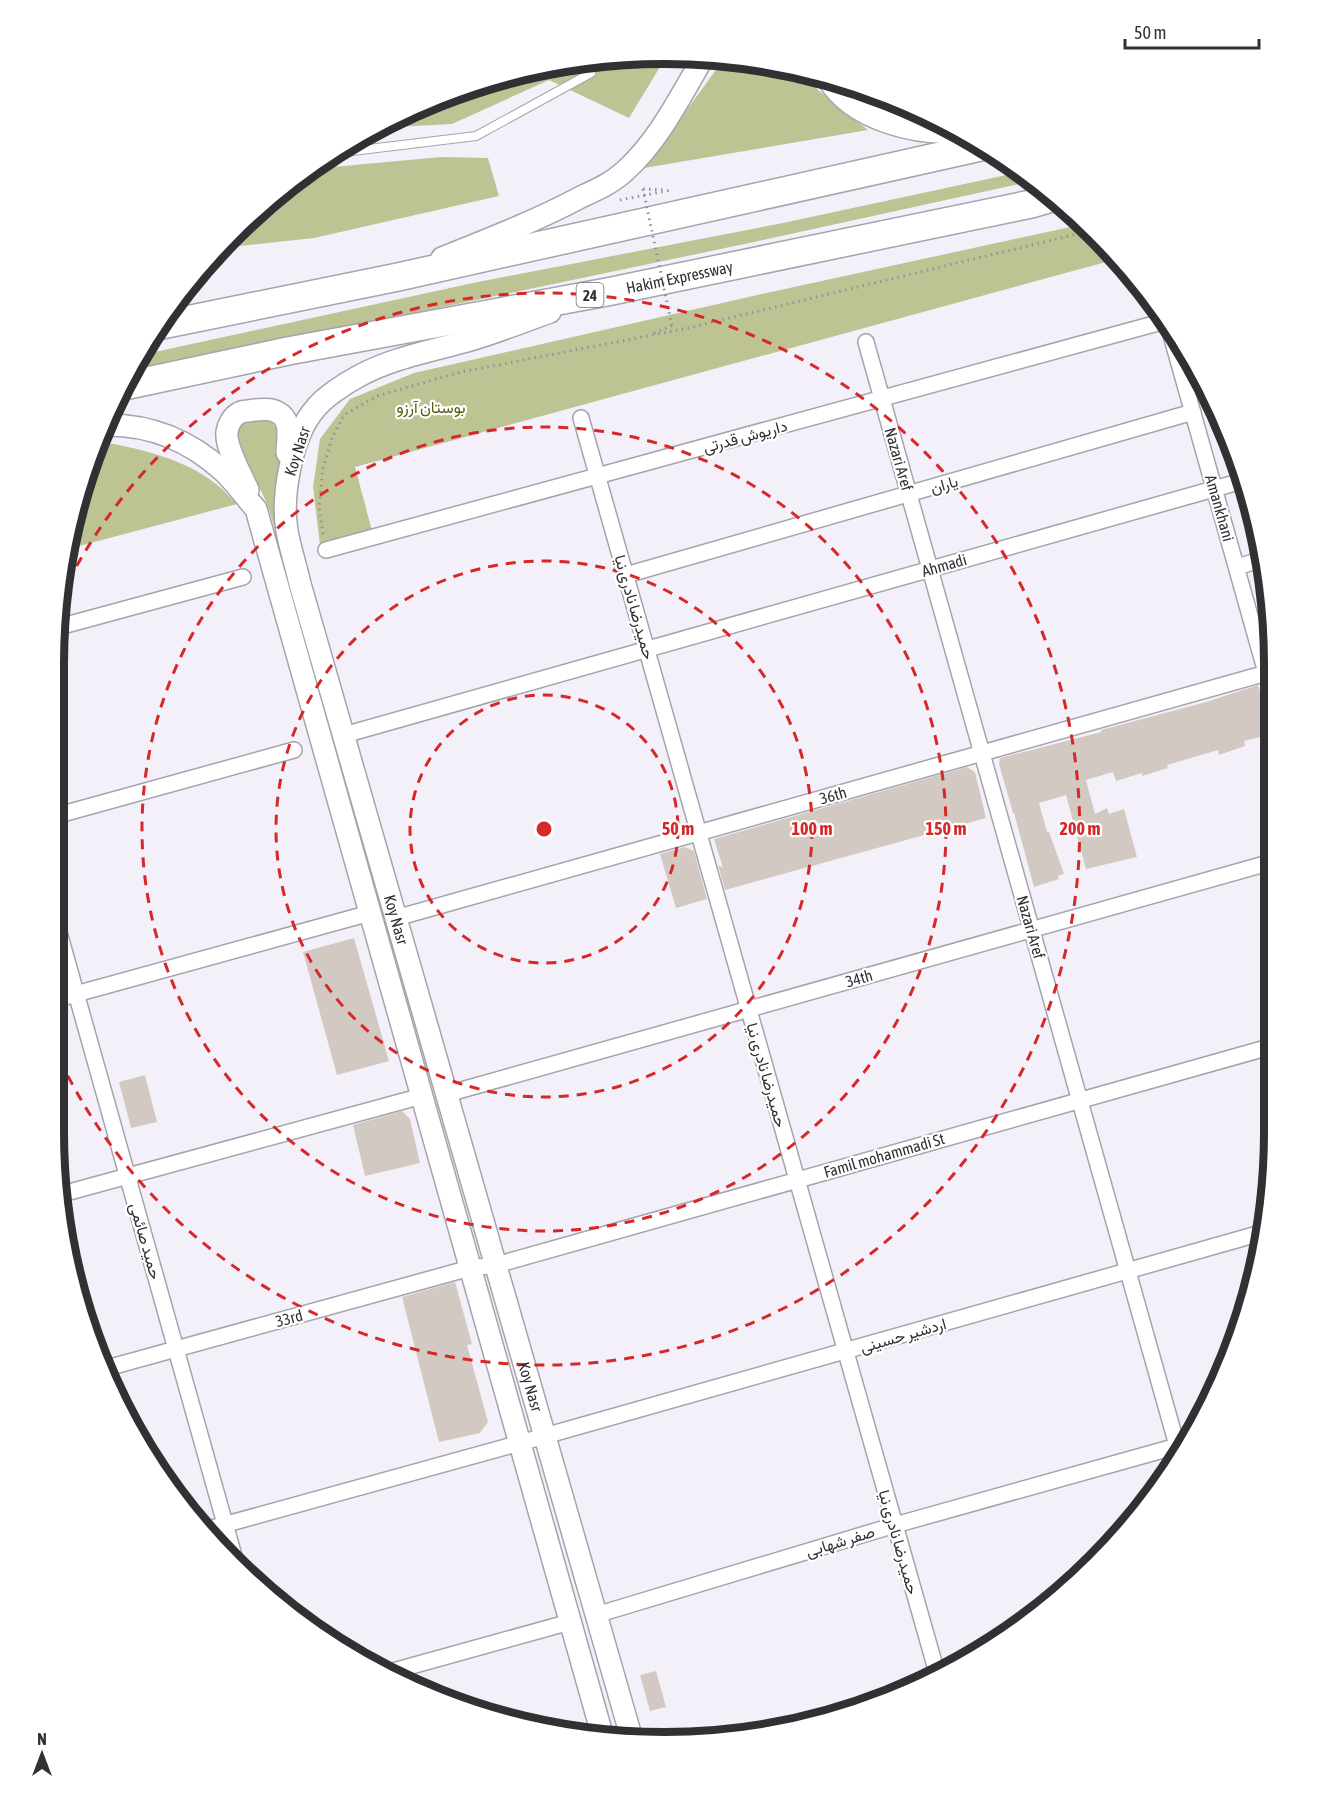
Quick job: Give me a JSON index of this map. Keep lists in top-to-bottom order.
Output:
{
  "streets": {
    "highway": ["Hakim Expressway", "24"],
    "main road": ["Koy Nasr"],
    "street": [
      "داریوش قدرتی",
      "Nazari Aref",
      "یاران",
      "Amankhani",
      "Ahmadi",
      "حمیدرضا نادری نیا",
      "36th",
      "34th",
      "Famil mohammadi St",
      "حمید صائمی",
      "33rd",
      "اردشیر حسینی",
      "صفر شهابی"
    ]
  },
  "crossings": [
    ["Hakim Expressway", "Koy Nasr"],
    ["داریوش قدرتی", "Nazari Aref"],
    ["داریوش قدرتی", "حمیدرضا نادری نیا"],
    ["Koy Nasr", "Ahmadi"],
    ["Koy Nasr", "36th"],
    ["Koy Nasr", "34th"],
    ["Koy Nasr", "Famil mohammadi St"],
    ["Koy Nasr", "33rd"],
    ["Koy Nasr", "اردشیر حسینی"],
    ["Koy Nasr", "صفر شهابی"],
    ["Nazari Aref", "یاران"],
    ["Nazari Aref", "Ahmadi"],
    ["Nazari Aref", "36th"],
    ["Nazari Aref", "34th"],
    ["Nazari Aref", "Famil mohammadi St"],
    ["Nazari Aref", "اردشیر حسینی"],
    ["یاران", "Amankhani"],
    ["یاران", "حمیدرضا نادری نیا"],
    ["Amankhani", "Ahmadi"],
    ["Ahmadi", "حمیدرضا نادری نیا"],
    ["حمیدرضا نادری نیا", "36th"],
    ["حمیدرضا نادری نیا", "34th"],
    ["حمیدرضا نادری نیا", "Famil mohammadi St"],
    ["حمیدرضا نادری نیا", "اردشیر حسینی"],
    ["حمیدرضا نادری نیا", "صفر شهابی"],
    ["Famil mohammadi St", "33rd"],
    ["حمید صائمی", "33rd"],
    ["حمید صائمی", "اردشیر حسینی"]
  ],
  "parks": ["بوستان آرزو"],
  "scale_bar": "50 m",
  "north": "top",
  "rings": [
    "50 m",
    "100 m",
    "150 m",
    "200 m"
  ]
}
